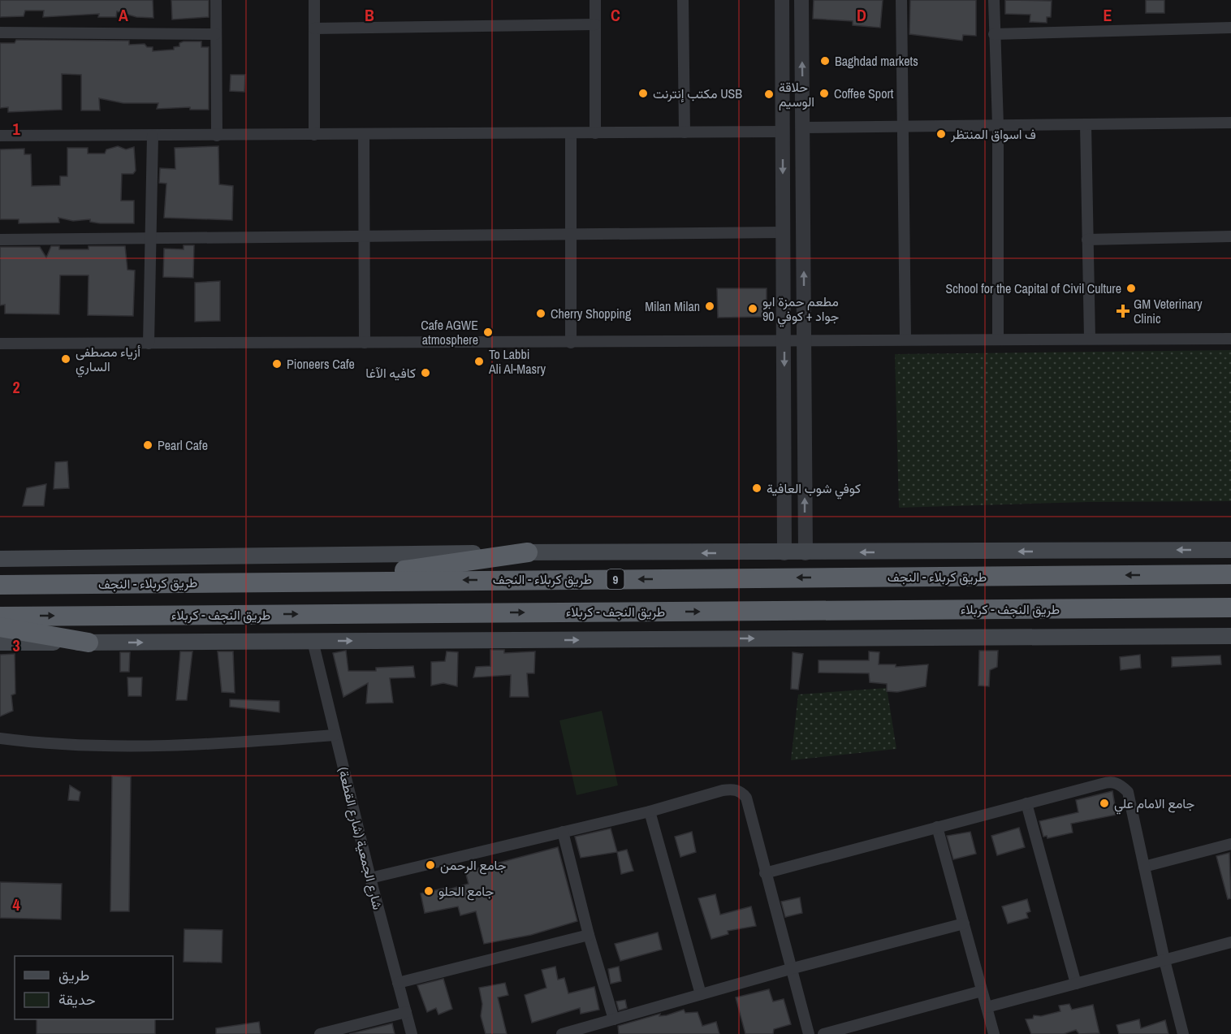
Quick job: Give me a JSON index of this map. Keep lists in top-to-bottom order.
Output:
{
  "streets": {
    "highway": ["طريق کربلاء - النجف", "9", "طريق النجف - کربلاء"],
    "street": ["شارع الجمعية (شارع القطعة)"]
  },
  "one_way": ["طريق کربلاء - النجف", "طريق النجف - کربلاء"],
  "places": {
    "other": [
      "Baghdad markets",
      "مكتب إنترنت USB",
      "Coffee Sport",
      "حلاقة الوسيم",
      "ف اسواق المنتظر",
      "School for the Capital of Civil Culture",
      "Milan Milan",
      "مطعم حمزة ابو جواد + كوفي 90",
      "Cherry Shopping",
      "Cafe AGWE atmosphere",
      "أزياء مصطفى الساري",
      "To Labbi Ali Al-Masry",
      "Pioneers Cafe",
      "كافيه الآغا",
      "Pearl Cafe",
      "كوفي شوب العافية",
      "جامع الامام علي",
      "جامع الرحمن",
      "جامع الحلو"
    ],
    "health": ["GM Veterinary Clinic"]
  },
  "legend": ["طريق", "حديقة"],
  "grid": {
    "columns": [
      "A",
      "B",
      "C",
      "D",
      "E"
    ],
    "rows": [
      "1",
      "2",
      "3",
      "4"
    ]
  }
}
